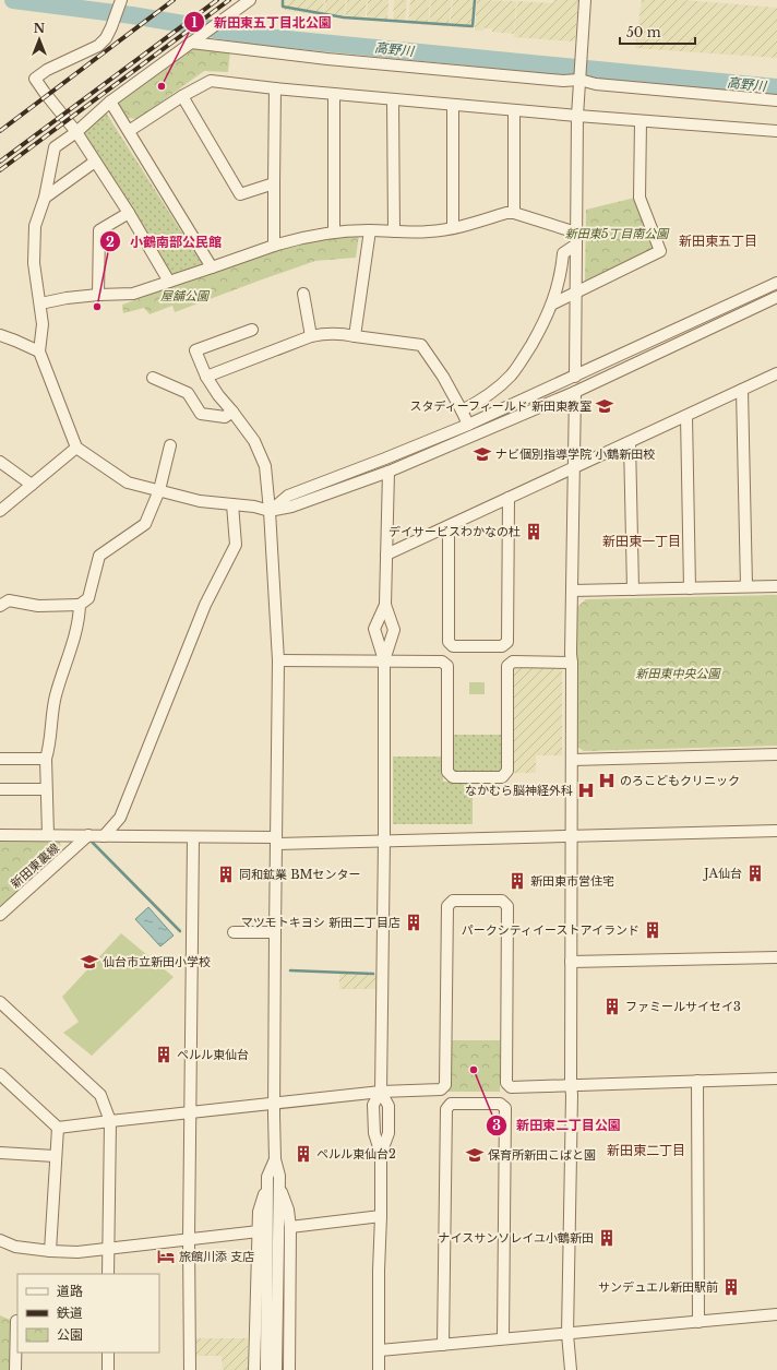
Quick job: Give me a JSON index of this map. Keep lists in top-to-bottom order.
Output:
{
  "streets": {
    "street": ["新田東裏線"]
  },
  "districts": ["新田東五丁目", "新田東一丁目", "新田東二丁目"],
  "water": ["高野川"],
  "parks": ["新田東5丁目南公園", "屋舗公園", "新田東中央公園"],
  "places": {
    "other": ["新田東五丁目北公園", "小鶴南部公民館", "新田東二丁目公園"],
    "school or university": [
      "スタディーフィールド 新田東教室",
      "ナビ個別指導学院 小鶴新田校",
      "仙台市立新田小学校",
      "保育所新田こばと園"
    ],
    "building": [
      "デイサービスわかなの杜",
      "JA仙台",
      "同和鉱業 BMセンター",
      "新田東市営住宅",
      "マツモトキヨシ 新田二丁目店",
      "パークシティイーストアイランド",
      "ファミールサイセイ3",
      "ペルル東仙台",
      "ペルル東仙台2",
      "ナイスサンソレイユ小鶴新田",
      "サンデュエル新田駅前"
    ],
    "hospital": ["のろこどもクリニック", "なかむら脳神経外科"],
    "hotel": ["旅館川添 支店"]
  },
  "legend": ["道路", "鉄道", "公園"],
  "scale_bar": "50 m",
  "north": "top"
}
